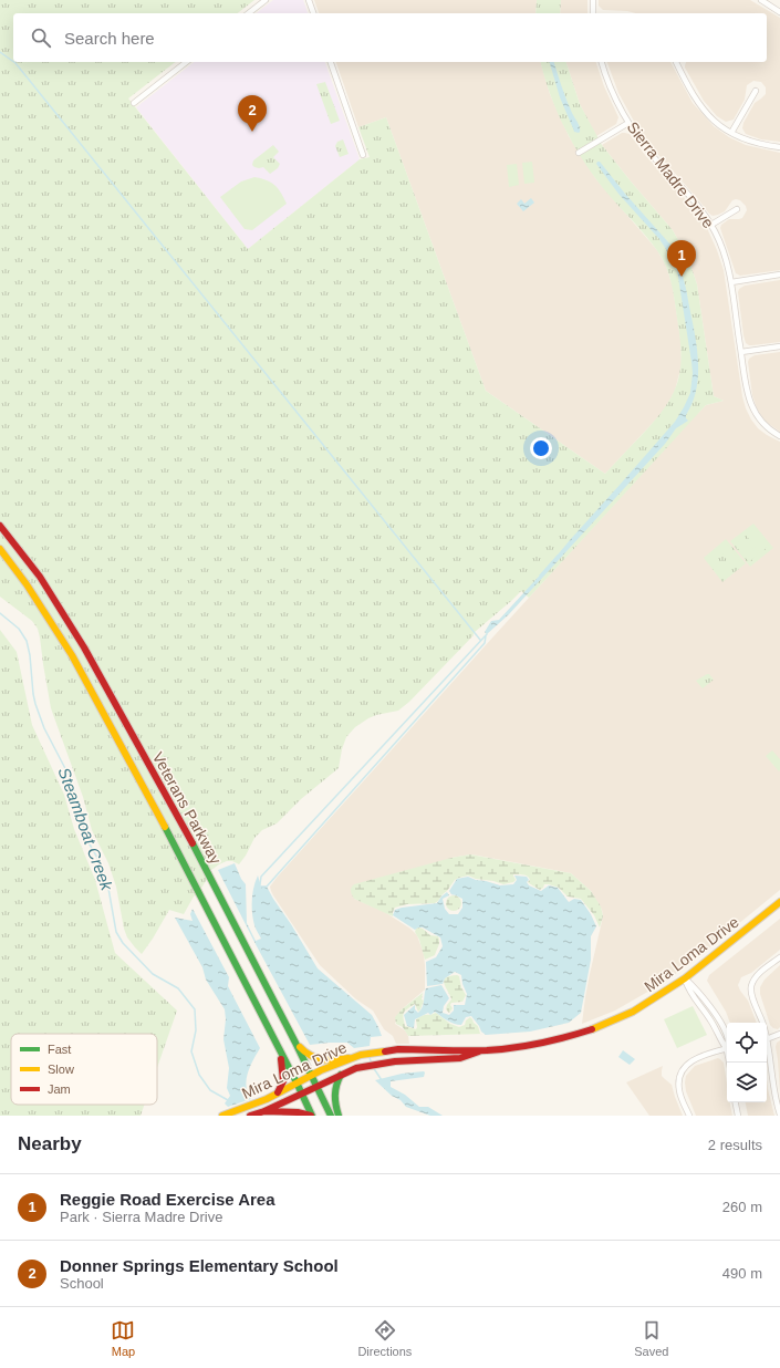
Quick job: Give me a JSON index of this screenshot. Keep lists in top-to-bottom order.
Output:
{
  "streets": {
    "main road": ["Veterans Parkway", "Mira Loma Drive"],
    "street": ["Sierra Madre Drive"]
  },
  "crossings": [
    ["Veterans Parkway", "Mira Loma Drive"]
  ],
  "water": ["Steamboat Creek"],
  "legend": ["Fast", "Slow", "Jam"],
  "page": {
    "search": "Search here",
    "pins": ["2", "1"],
    "heading": ["Nearby", "2 results"],
    "list": [
      {
        "mark": "1",
        "name": "Reggie Road Exercise Area",
        "note": "Park · Sierra Madre Drive",
        "value": "260 m"
      },
      {
        "mark": "2",
        "name": "Donner Springs Elementary School",
        "note": "School",
        "value": "490 m"
      }
    ],
    "nav": ["Map", "Directions", "Saved"]
  }
}
